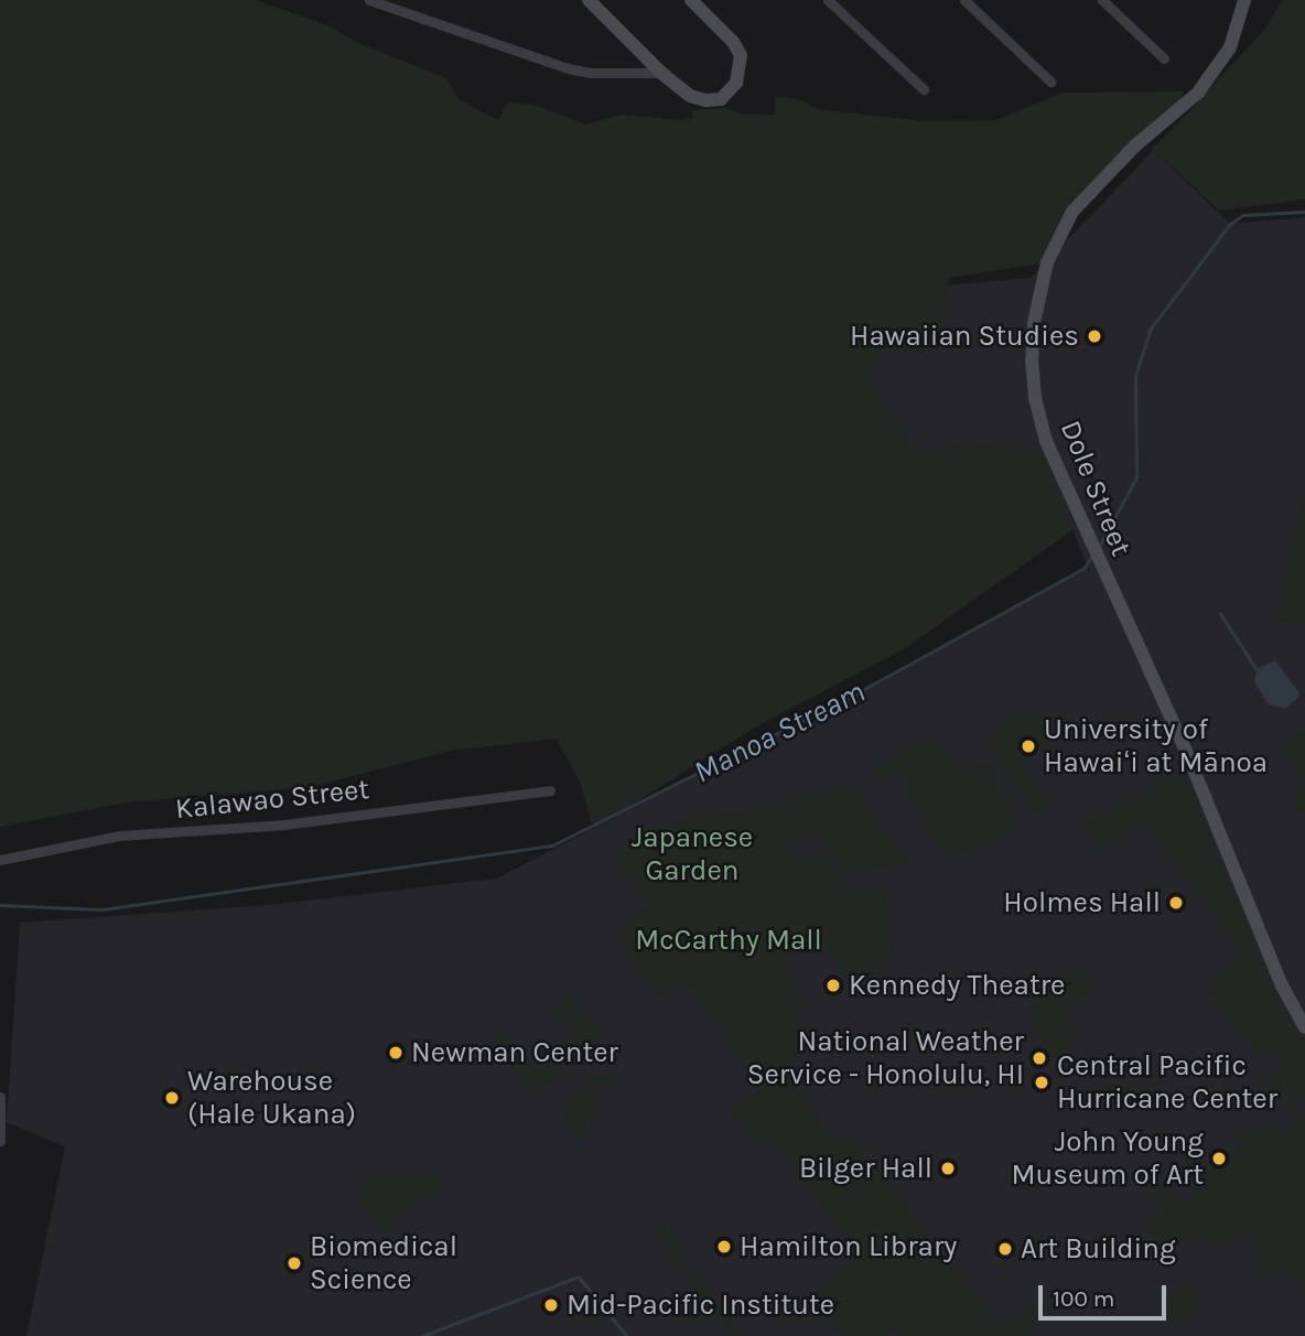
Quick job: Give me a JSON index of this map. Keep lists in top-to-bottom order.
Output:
{
  "streets": {
    "street": ["Dole Street", "Kalawao Street"]
  },
  "water": ["Manoa Stream"],
  "parks": ["Japanese Garden", "McCarthy Mall"],
  "places": [
    "Hawaiian Studies",
    "University of Hawaiʻi at Mānoa",
    "Holmes Hall",
    "Kennedy Theatre",
    "Newman Center",
    "National Weather Service - Honolulu, HI",
    "Central Pacific Hurricane Center",
    "Warehouse (Hale Ukana)",
    "John Young Museum of Art",
    "Bilger Hall",
    "Hamilton Library",
    "Art Building",
    "Biomedical Science",
    "Mid-Pacific Institute"
  ],
  "scale_bar": "100 m"
}
